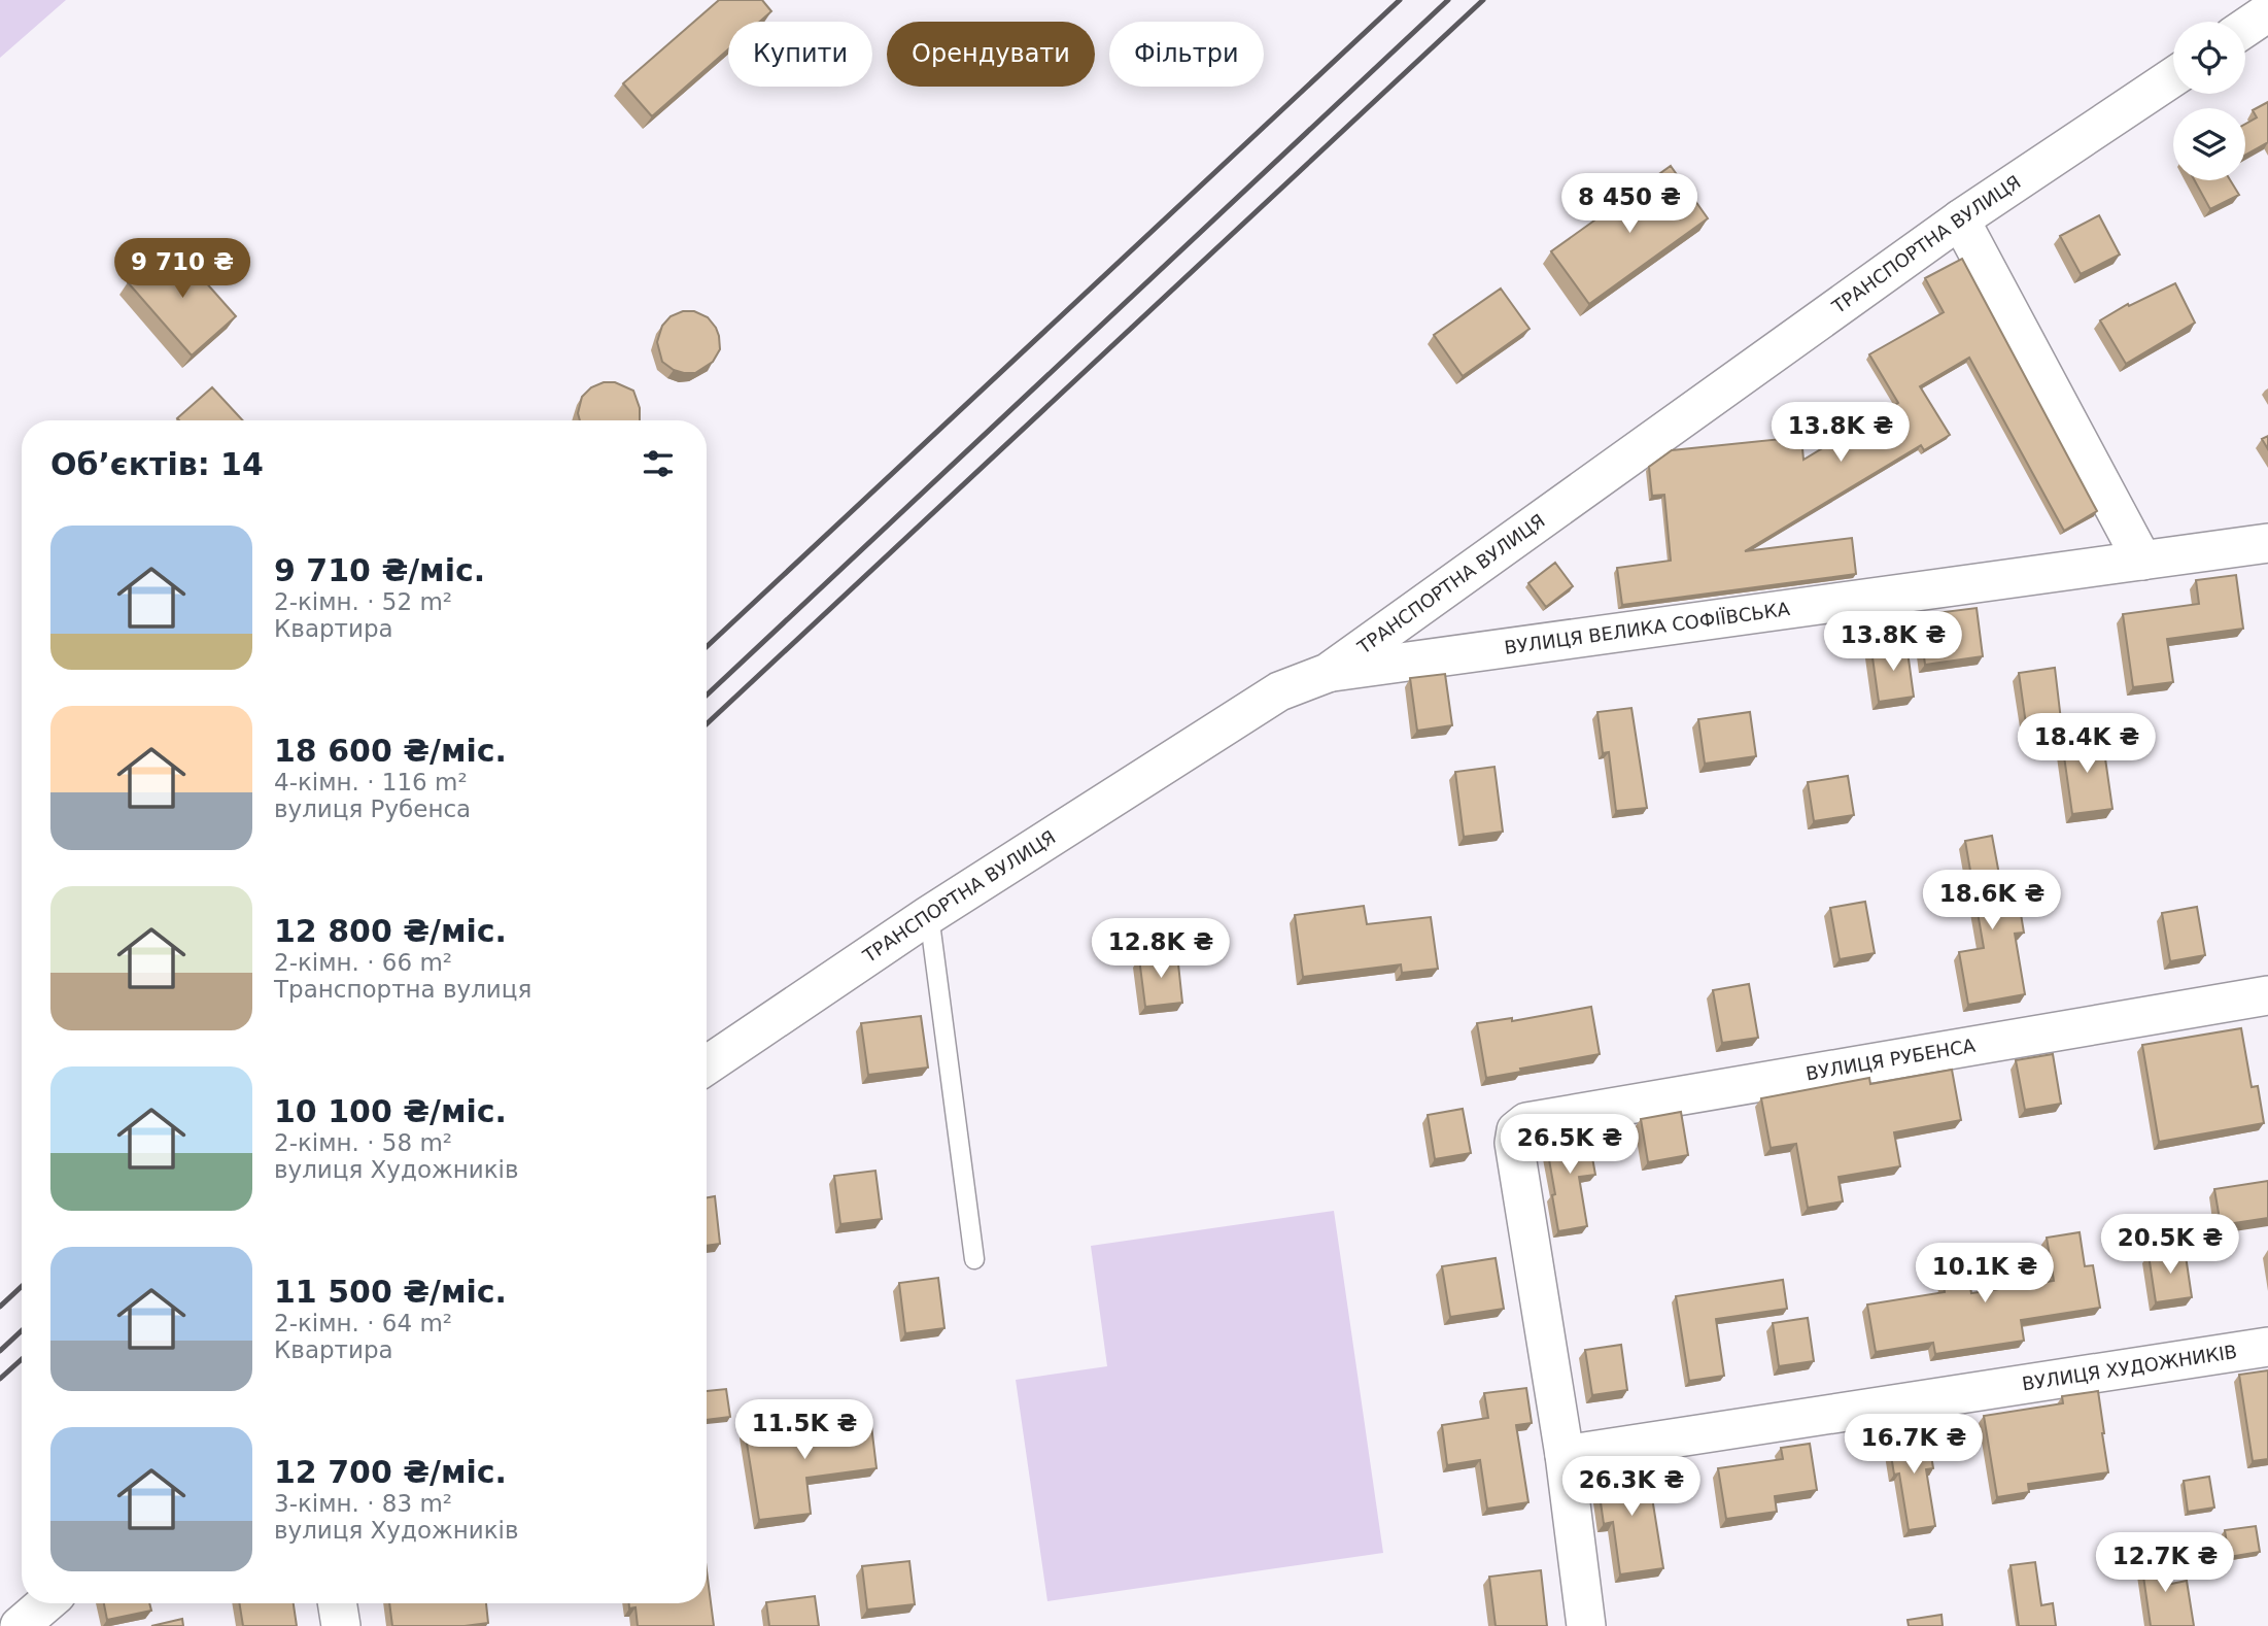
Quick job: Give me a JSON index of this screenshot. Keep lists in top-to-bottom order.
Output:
{
  "streets": {
    "street": [
      "ТРАНСПОРТНА ВУЛИЦЯ",
      "ВУЛИЦЯ ВЕЛИКА СОФІЇВСЬКА",
      "ВУЛИЦЯ РУБЕНСА",
      "ВУЛИЦЯ ХУДОЖНИКІВ"
    ]
  },
  "crossings": [
    ["ТРАНСПОРТНА ВУЛИЦЯ", "ВУЛИЦЯ ВЕЛИКА СОФІЇВСЬКА"],
    ["ВУЛИЦЯ РУБЕНСА", "ВУЛИЦЯ ХУДОЖНИКІВ"]
  ],
  "page": {
    "chip": ["Купити", "Орендувати", "Фільтри"],
    "price": [
      "8 450 ₴",
      "9 710 ₴",
      "13.8K ₴",
      "13.8K ₴",
      "18.4K ₴",
      "18.6K ₴",
      "12.8K ₴",
      "26.5K ₴",
      "20.5K ₴",
      "10.1K ₴",
      "11.5K ₴",
      "16.7K ₴",
      "26.3K ₴",
      "12.7K ₴"
    ],
    "heading": "Об’єктів: 14",
    "list": [
      {
        "name": "9 710 ₴/міс.",
        "note": "2-кімн. · 52 m² · Квартира"
      },
      {
        "name": "18 600 ₴/міс.",
        "note": "4-кімн. · 116 m² · вулиця Рубенса"
      },
      {
        "name": "12 800 ₴/міс.",
        "note": "2-кімн. · 66 m² · Транспортна вулиця"
      },
      {
        "name": "10 100 ₴/міс.",
        "note": "2-кімн. · 58 m² · вулиця Художників"
      },
      {
        "name": "11 500 ₴/міс.",
        "note": "2-кімн. · 64 m² · Квартира"
      },
      {
        "name": "12 700 ₴/міс.",
        "note": "3-кімн. · 83 m² · вулиця Художників"
      }
    ]
  }
}
